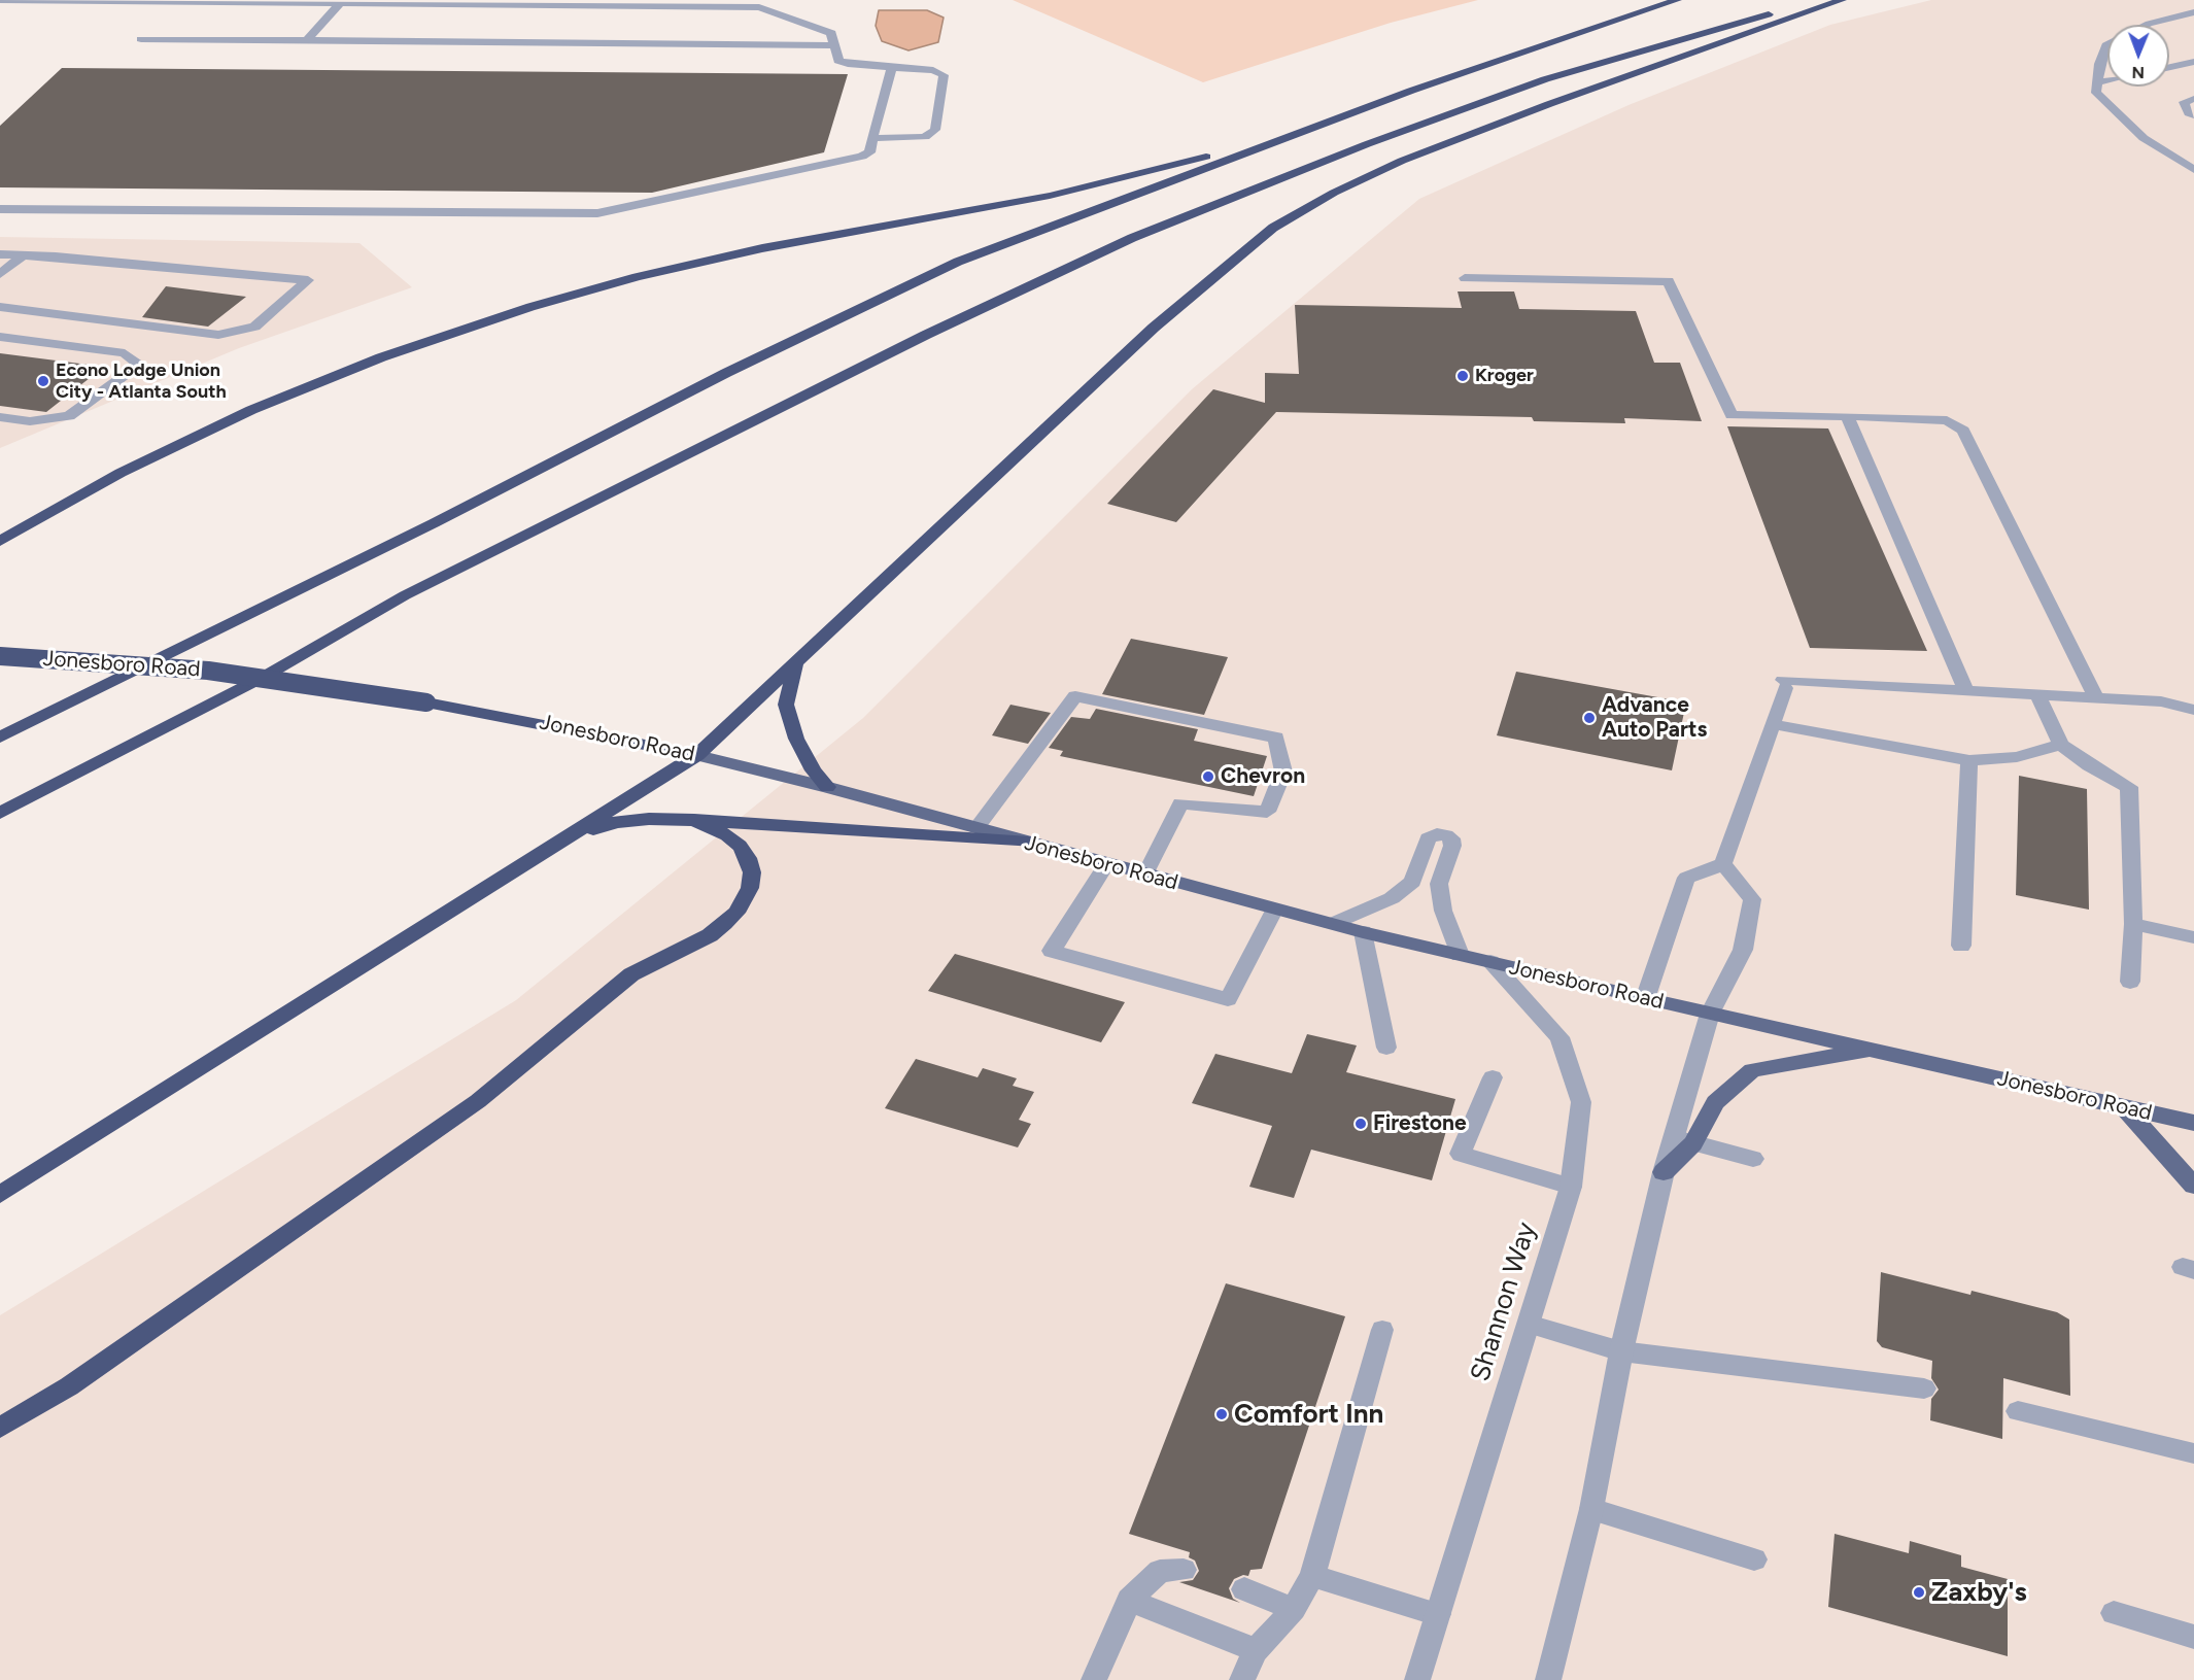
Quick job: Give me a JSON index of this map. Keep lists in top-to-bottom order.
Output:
{
  "streets": {
    "highway": ["Jonesboro Road"],
    "street": ["Shannon Way"]
  },
  "crossings": [
    ["Jonesboro Road", "Shannon Way"]
  ],
  "places": [
    "Kroger",
    "Econo Lodge Union City - Atlanta South",
    "Advance Auto Parts",
    "Chevron",
    "Firestone",
    "Comfort Inn",
    "Zaxby's"
  ],
  "north": "bottom"
}
